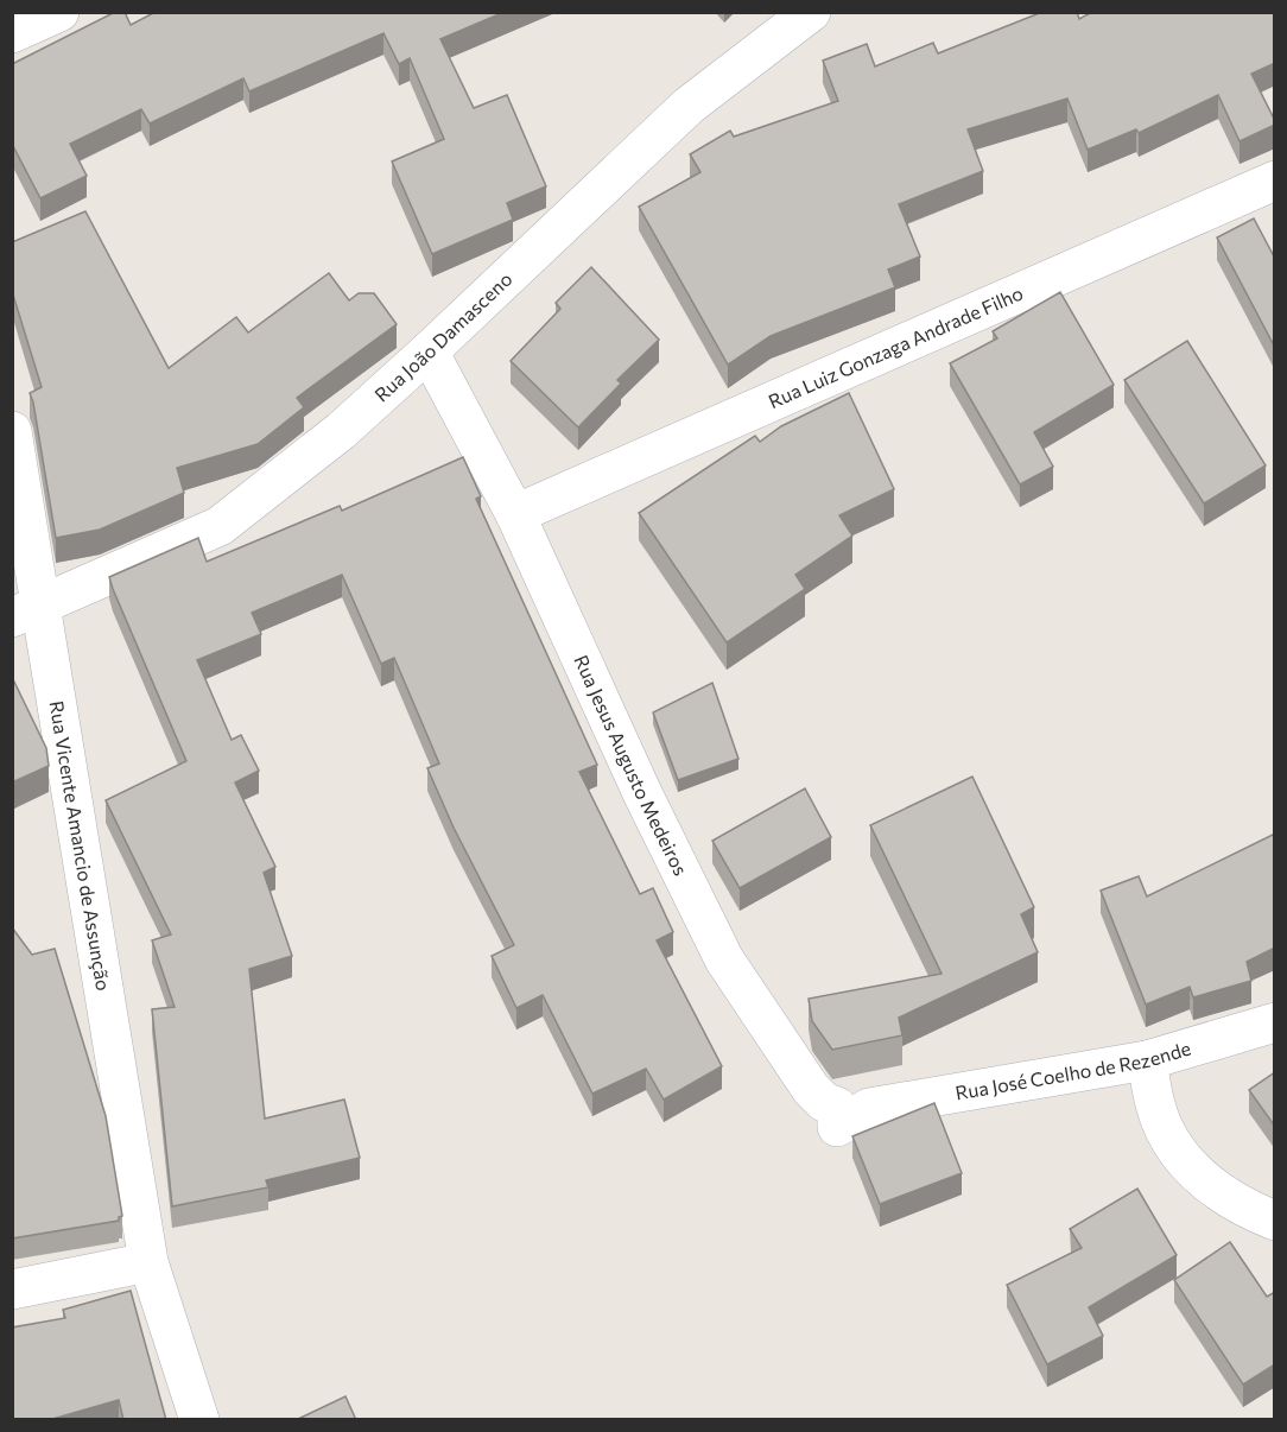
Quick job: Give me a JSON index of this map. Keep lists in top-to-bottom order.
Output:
{
  "streets": {
    "street": [
      "Rua João Damasceno",
      "Rua Luiz Gonzaga Andrade Filho",
      "Rua Jesus Augusto Medeiros",
      "Rua Vicente Amancio de Assunção",
      "Rua José Coelho de Rezende"
    ]
  },
  "crossings": [
    ["Rua João Damasceno", "Rua Jesus Augusto Medeiros"],
    ["Rua João Damasceno", "Rua Vicente Amancio de Assunção"],
    ["Rua Luiz Gonzaga Andrade Filho", "Rua Jesus Augusto Medeiros"],
    ["Rua Jesus Augusto Medeiros", "Rua José Coelho de Rezende"]
  ]
}
